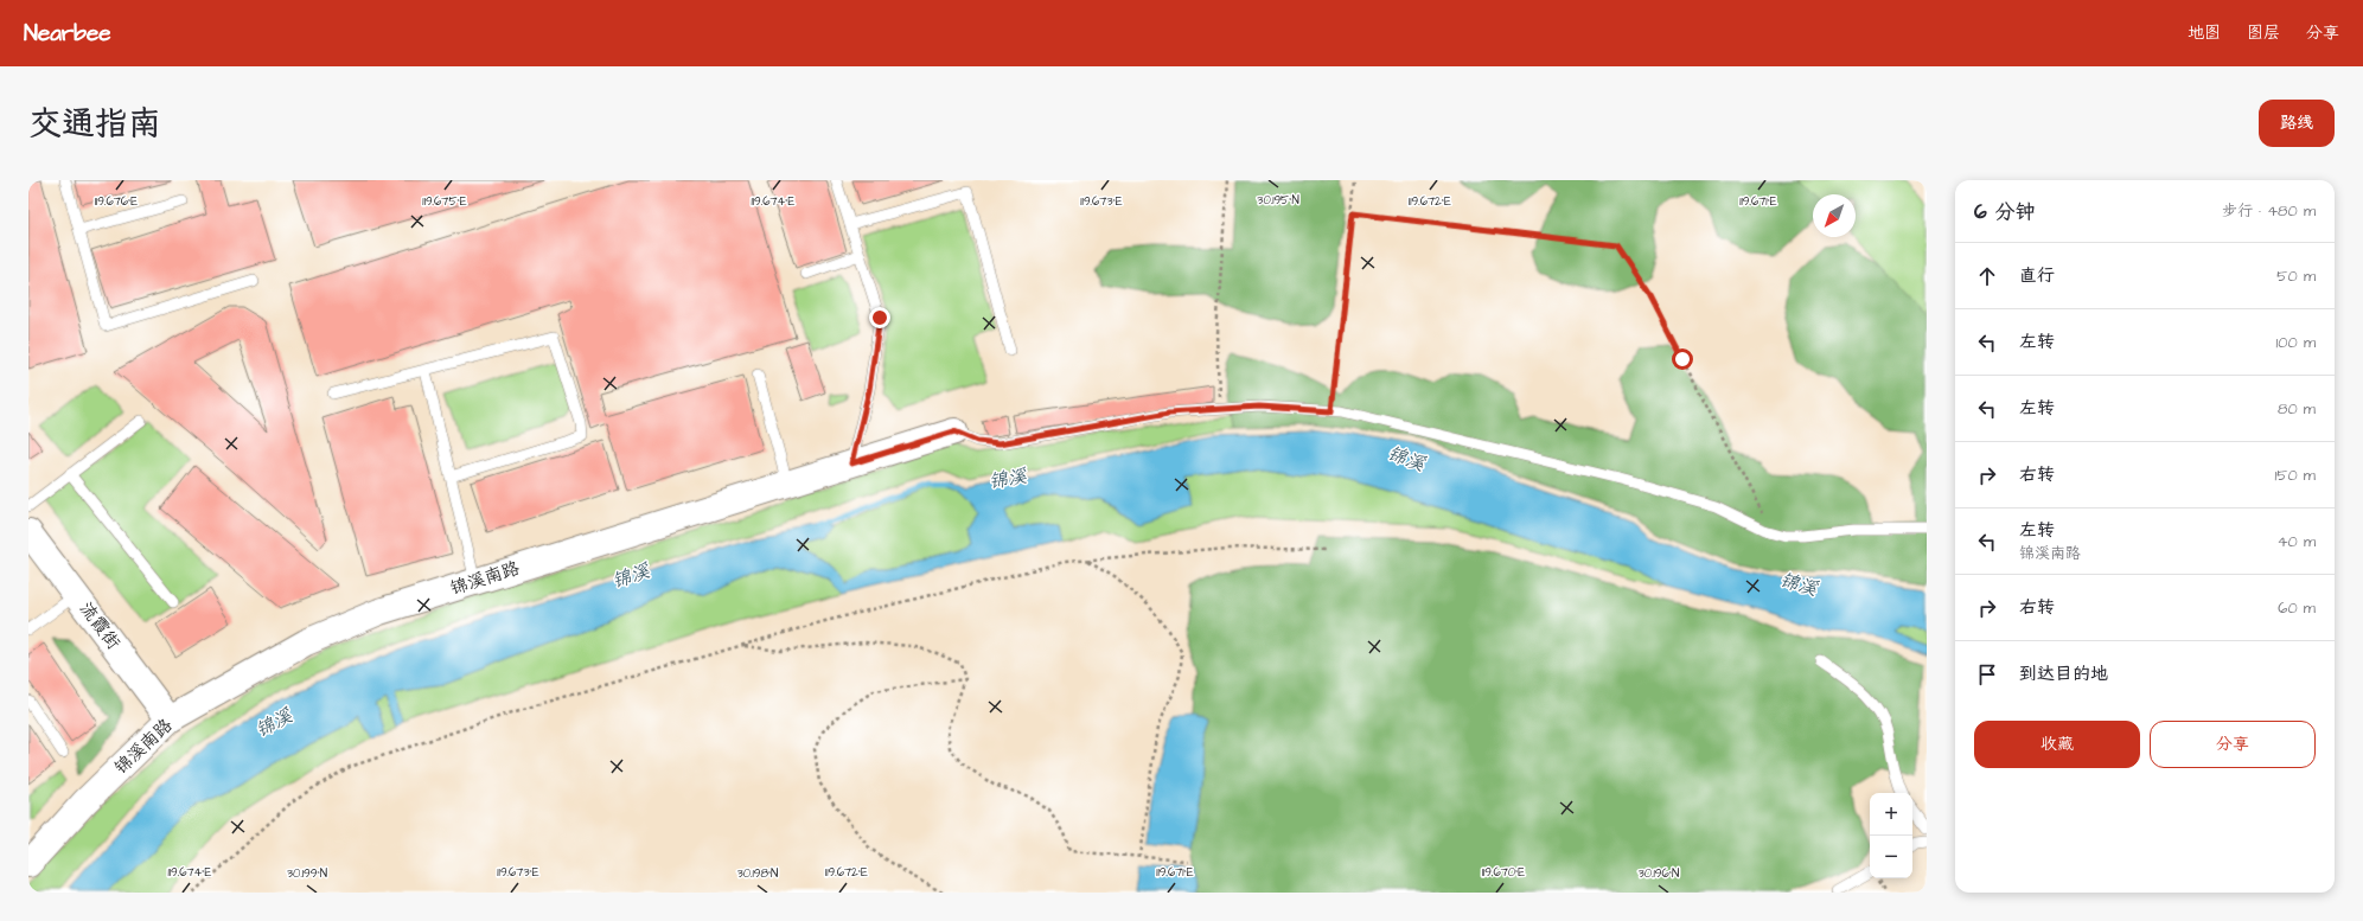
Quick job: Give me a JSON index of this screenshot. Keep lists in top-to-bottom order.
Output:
{
  "streets": {
    "street": ["锦溪南路", "流霞街"]
  },
  "crossings": [
    ["锦溪南路", "流霞街"]
  ],
  "water": ["锦溪"],
  "north": "bottom left",
  "page": {
    "header": "Nearbee",
    "nav": ["地图", "图层", "分享"],
    "title": "交通指南",
    "buttons": [
      "路线",
      ["收藏", "分享"]
    ],
    "heading": ["6 分钟", "步行 · 480 m"],
    "list": [
      ["直行", "50 m"],
      ["左转", "100 m"],
      ["左转", "80 m"],
      ["右转", "150 m"],
      ["左转", "锦溪南路", "40 m"],
      ["右转", "60 m"],
      "到达目的地"
    ],
    "map_buttons": ["+", "−"]
  },
  "coordinates": [
    "30.195°N",
    "119.676°E",
    "119.675°E",
    "119.674°E",
    "119.673°E",
    "119.672°E",
    "119.671°E",
    "119.670°E",
    "30.199°N",
    "30.198°N",
    "30.196°N"
  ]
}
